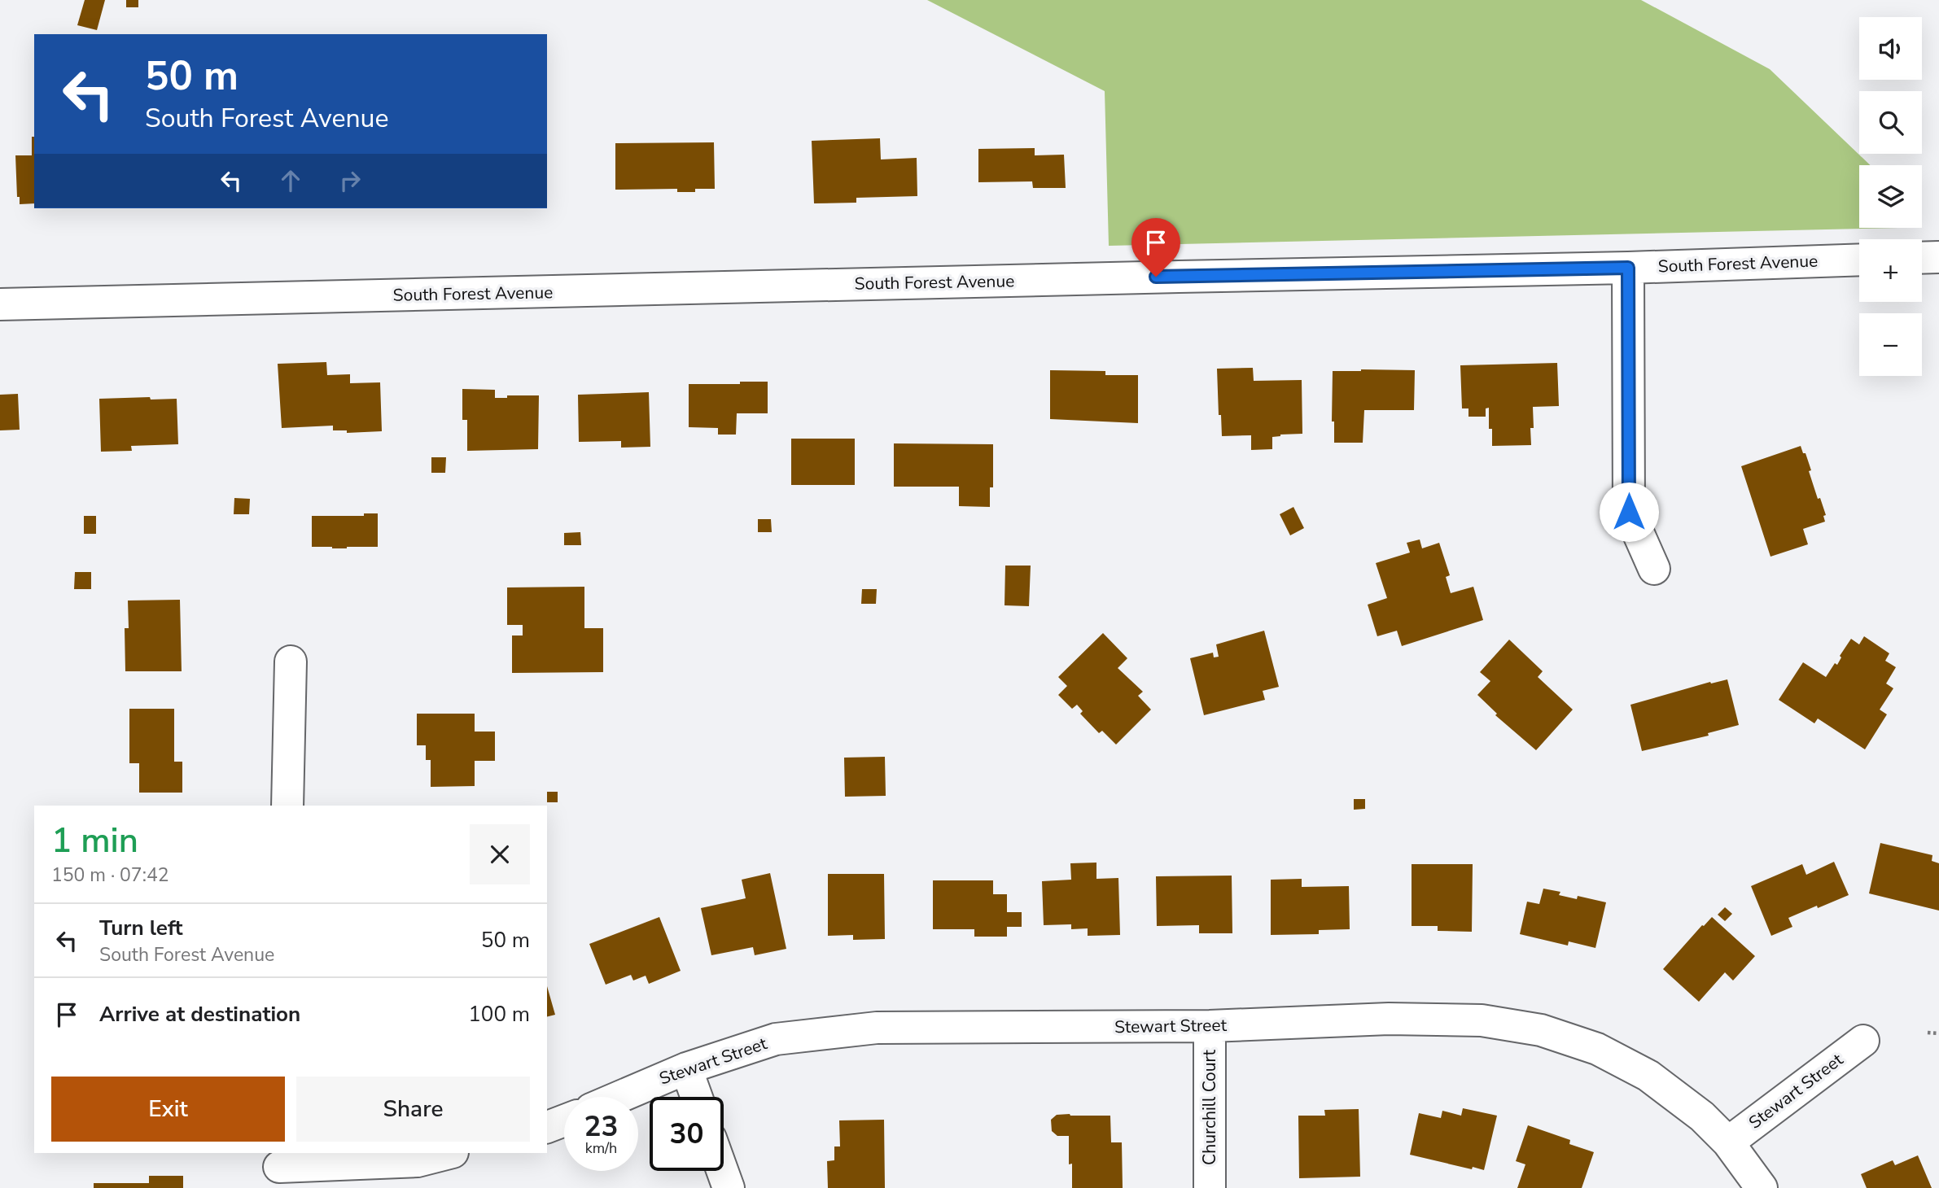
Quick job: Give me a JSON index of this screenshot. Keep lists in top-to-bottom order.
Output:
{
  "streets": {
    "street": ["South Forest Avenue", "Stewart Street", "Churchill Court"]
  },
  "crossings": [
    ["Stewart Street", "Churchill Court"]
  ],
  "page": {
    "map_buttons": ["+", "−"],
    "turn": ["50 m", "South Forest Avenue"],
    "heading": ["1 min", "150 m · 07:42"],
    "list": [
      {
        "name": "Turn left",
        "note": "South Forest Avenue",
        "value": "50 m"
      },
      {
        "name": "Arrive at destination",
        "value": "100 m"
      }
    ],
    "buttons": ["Exit", "Share"],
    "speed": "23 km/h",
    "limit": "30"
  }
}
